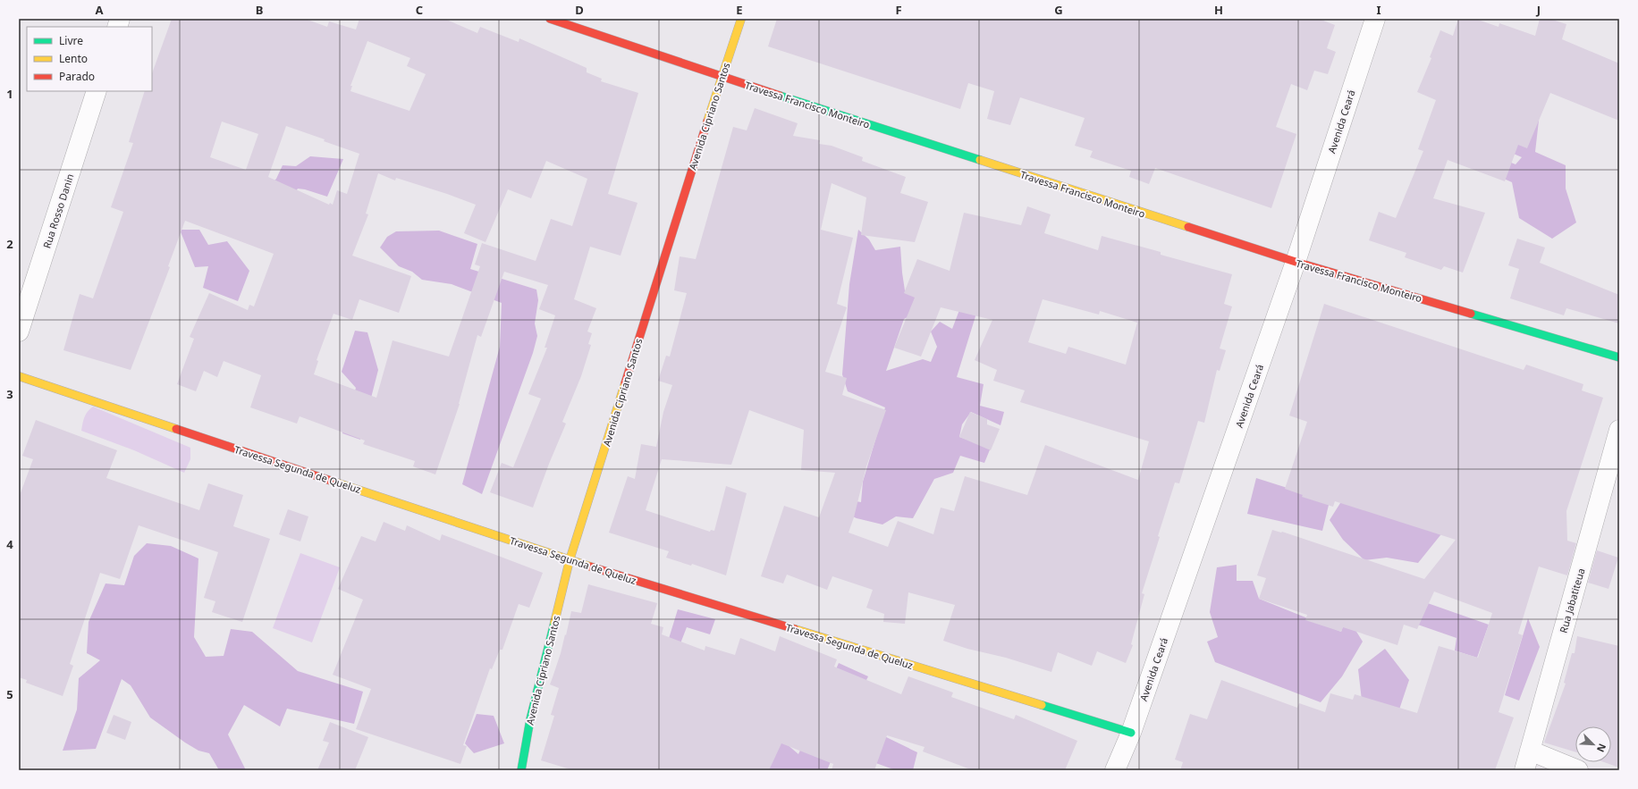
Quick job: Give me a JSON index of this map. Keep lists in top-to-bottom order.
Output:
{
  "streets": {
    "street": [
      "Travessa Francisco Monteiro",
      "Avenida Cipriano Santos",
      "Avenida Ceará",
      "Rua Rosso Danin",
      "Travessa Segunda de Queluz",
      "Rua Jabatiteua"
    ]
  },
  "crossings": [
    ["Travessa Francisco Monteiro", "Avenida Cipriano Santos"],
    ["Travessa Francisco Monteiro", "Avenida Ceará"],
    ["Avenida Cipriano Santos", "Travessa Segunda de Queluz"],
    ["Avenida Ceará", "Travessa Segunda de Queluz"]
  ],
  "legend": ["Livre", "Lento", "Parado"],
  "north": "bottom right",
  "grid": {
    "columns": [
      "A",
      "B",
      "C",
      "D",
      "E",
      "F",
      "G",
      "H",
      "I",
      "J"
    ],
    "rows": [
      "1",
      "2",
      "3",
      "4",
      "5"
    ]
  }
}
